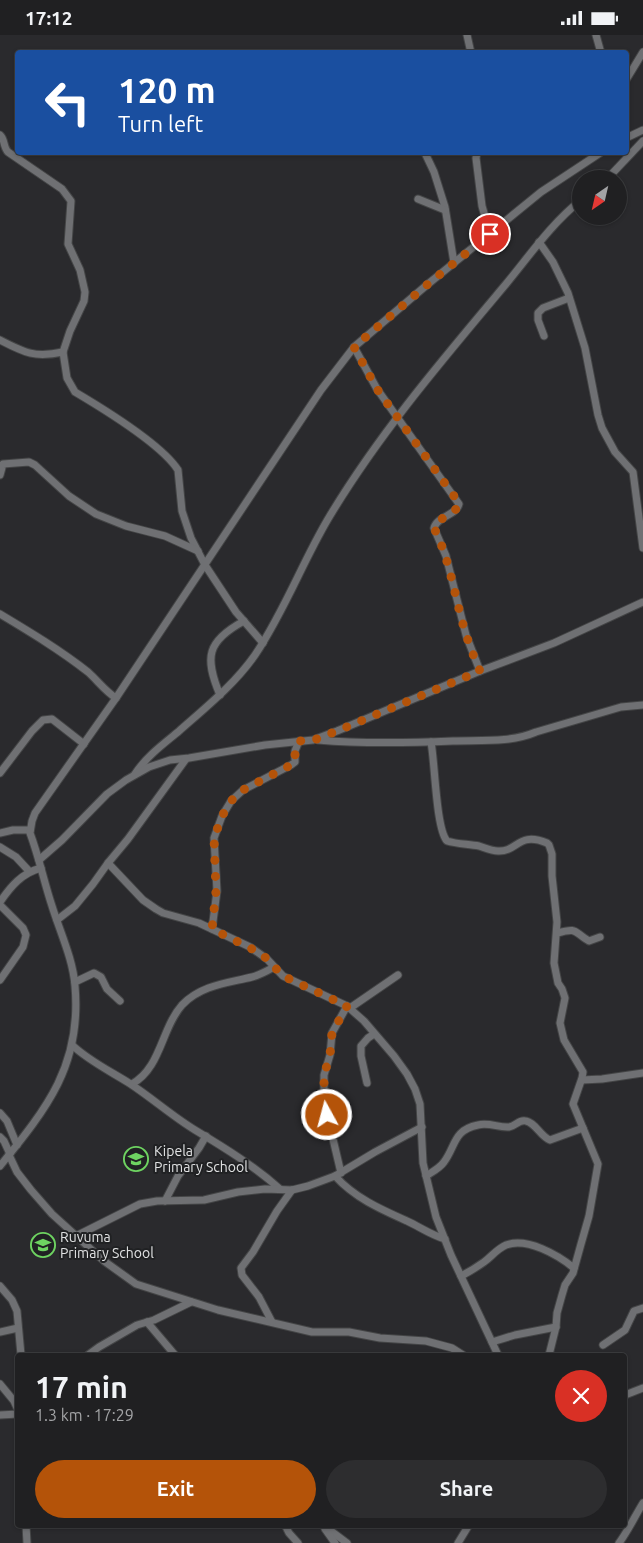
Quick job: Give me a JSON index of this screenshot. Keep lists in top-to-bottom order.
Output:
{
  "places": {
    "school or university": ["Kipela Primary School", "Ruvuma Primary School"]
  },
  "north": "bottom left",
  "page": {
    "status": "17:12",
    "turn": ["120 m", "Turn left"],
    "heading": ["17 min", "1.3 km · 17:29"],
    "buttons": ["Exit", "Share"]
  }
}
